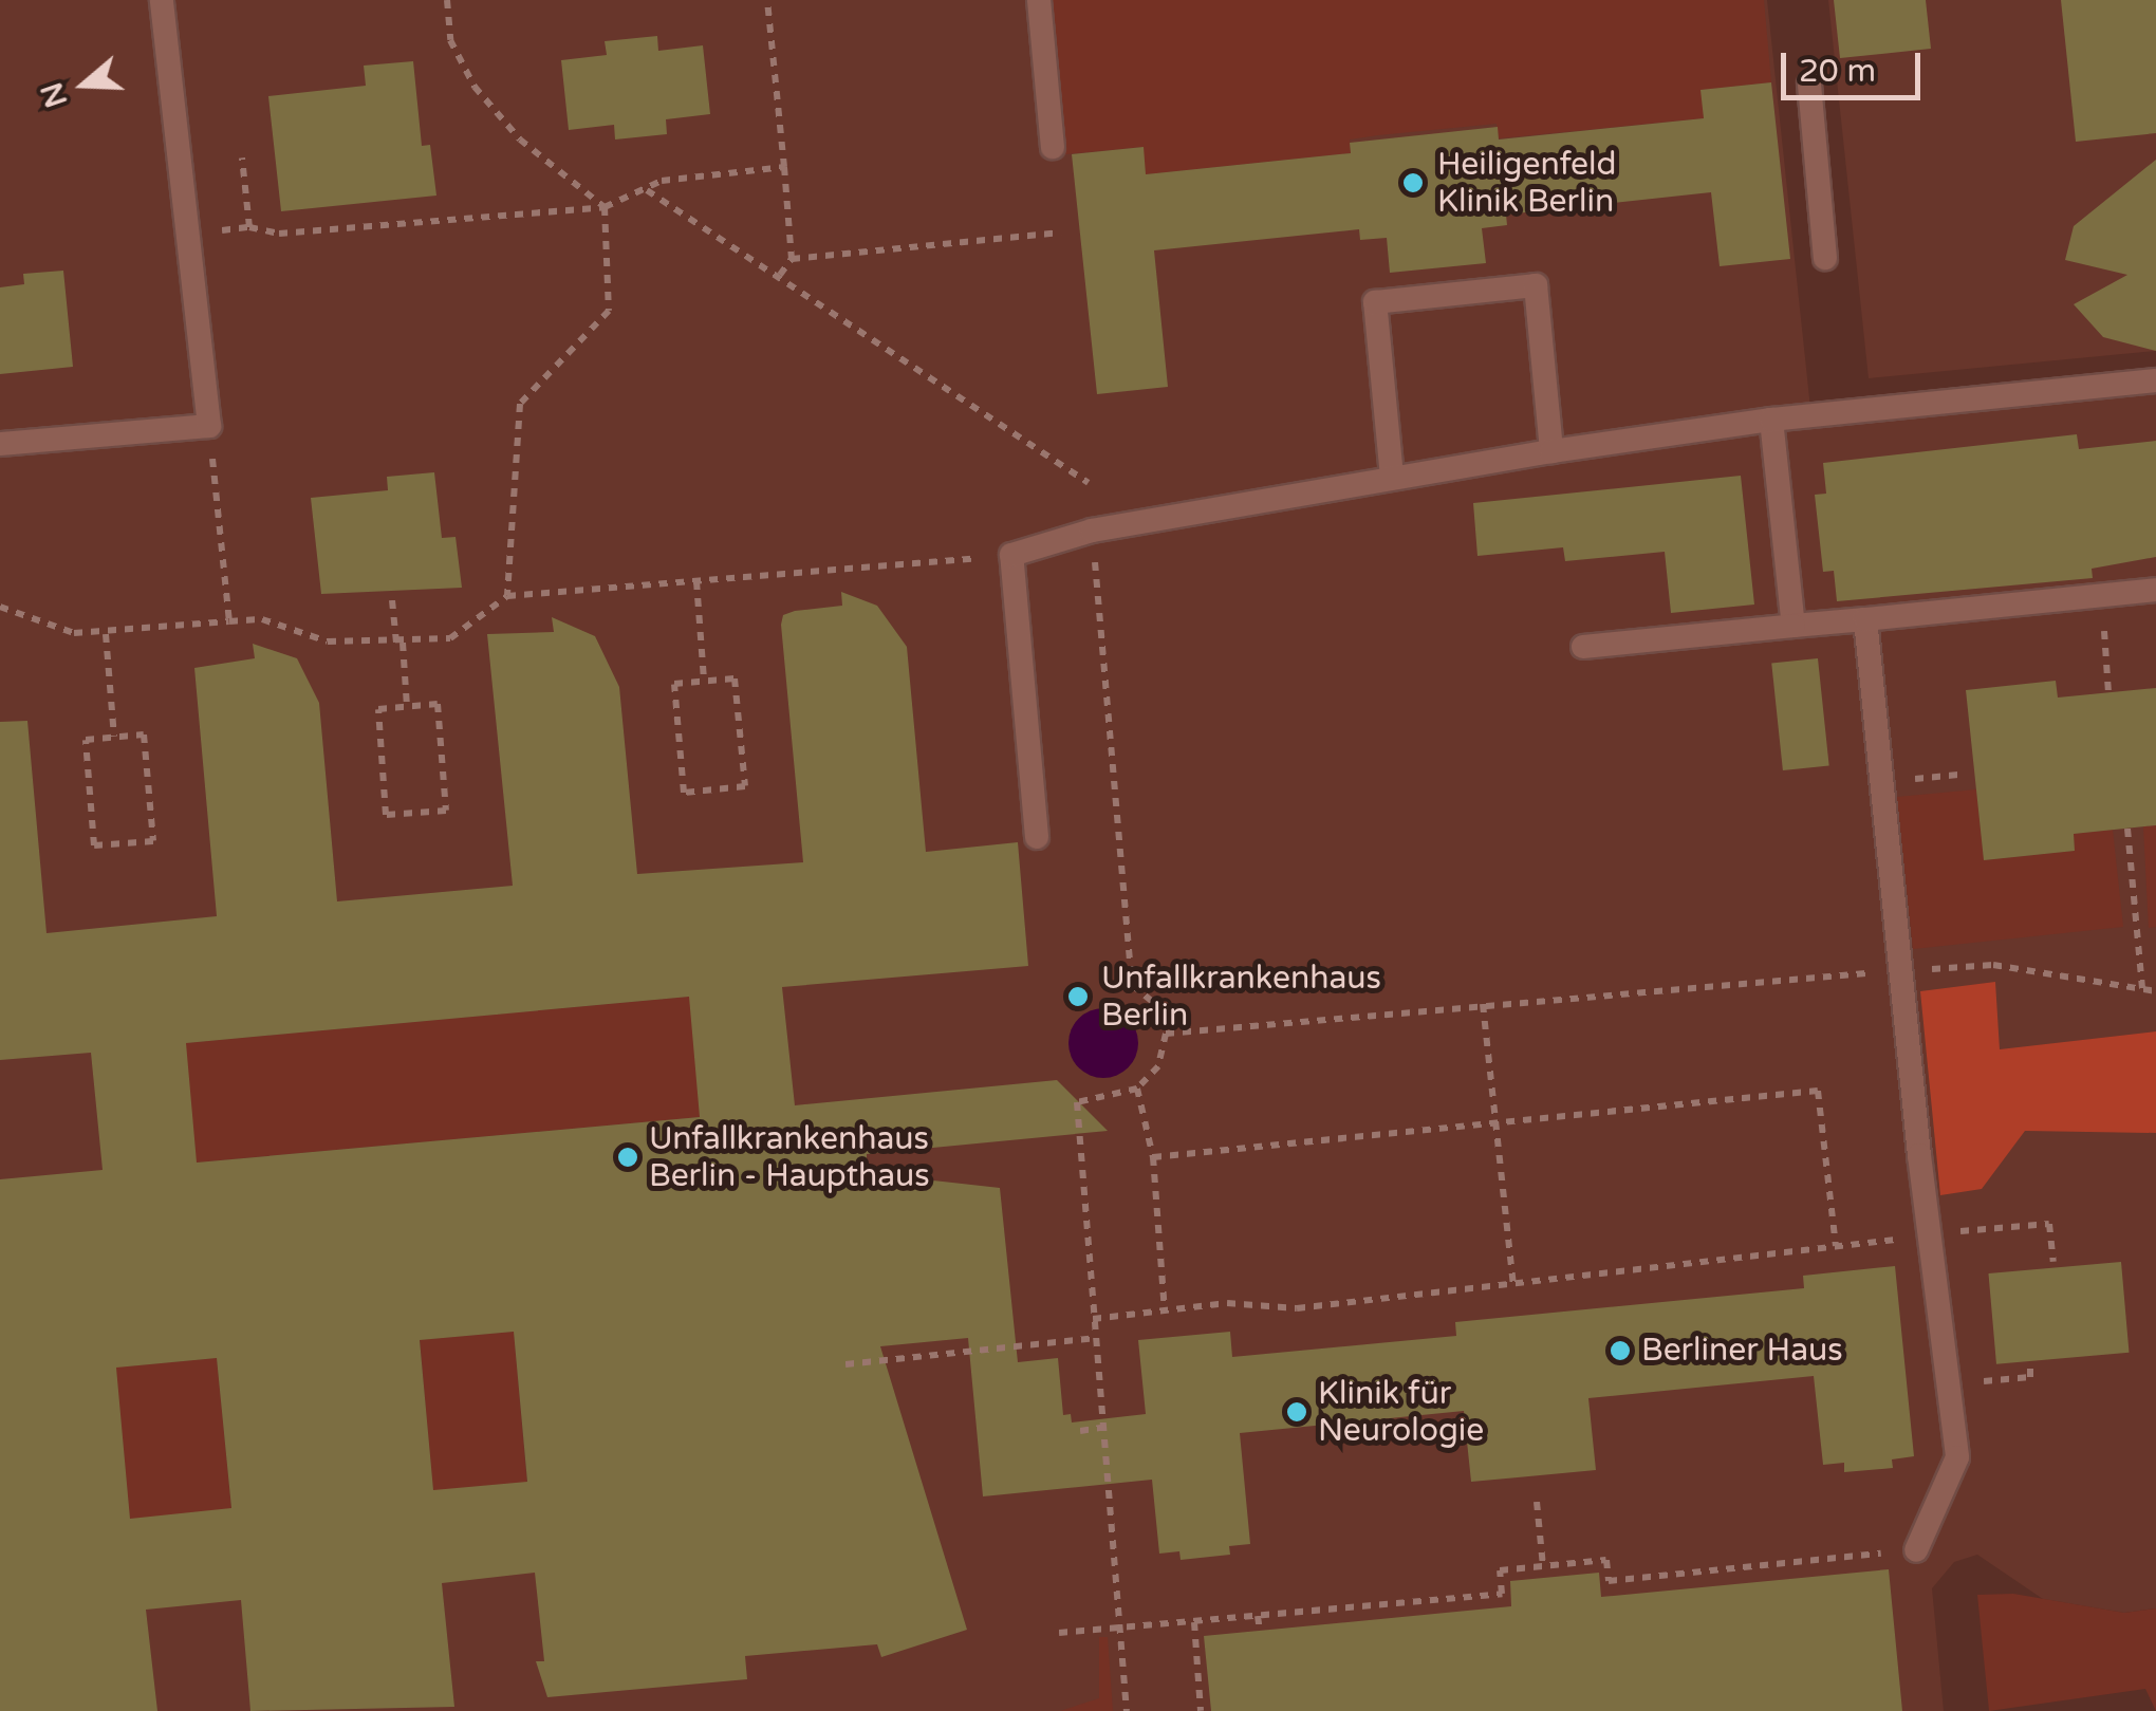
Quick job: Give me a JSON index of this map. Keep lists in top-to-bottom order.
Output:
{
  "places": [
    "Heiligenfeld Klinik Berlin",
    "Unfallkrankenhaus Berlin",
    "Unfallkrankenhaus Berlin - Haupthaus",
    "Berliner Haus",
    "Klinik für Neurologie"
  ],
  "scale_bar": "20 m",
  "north": "left"
}
